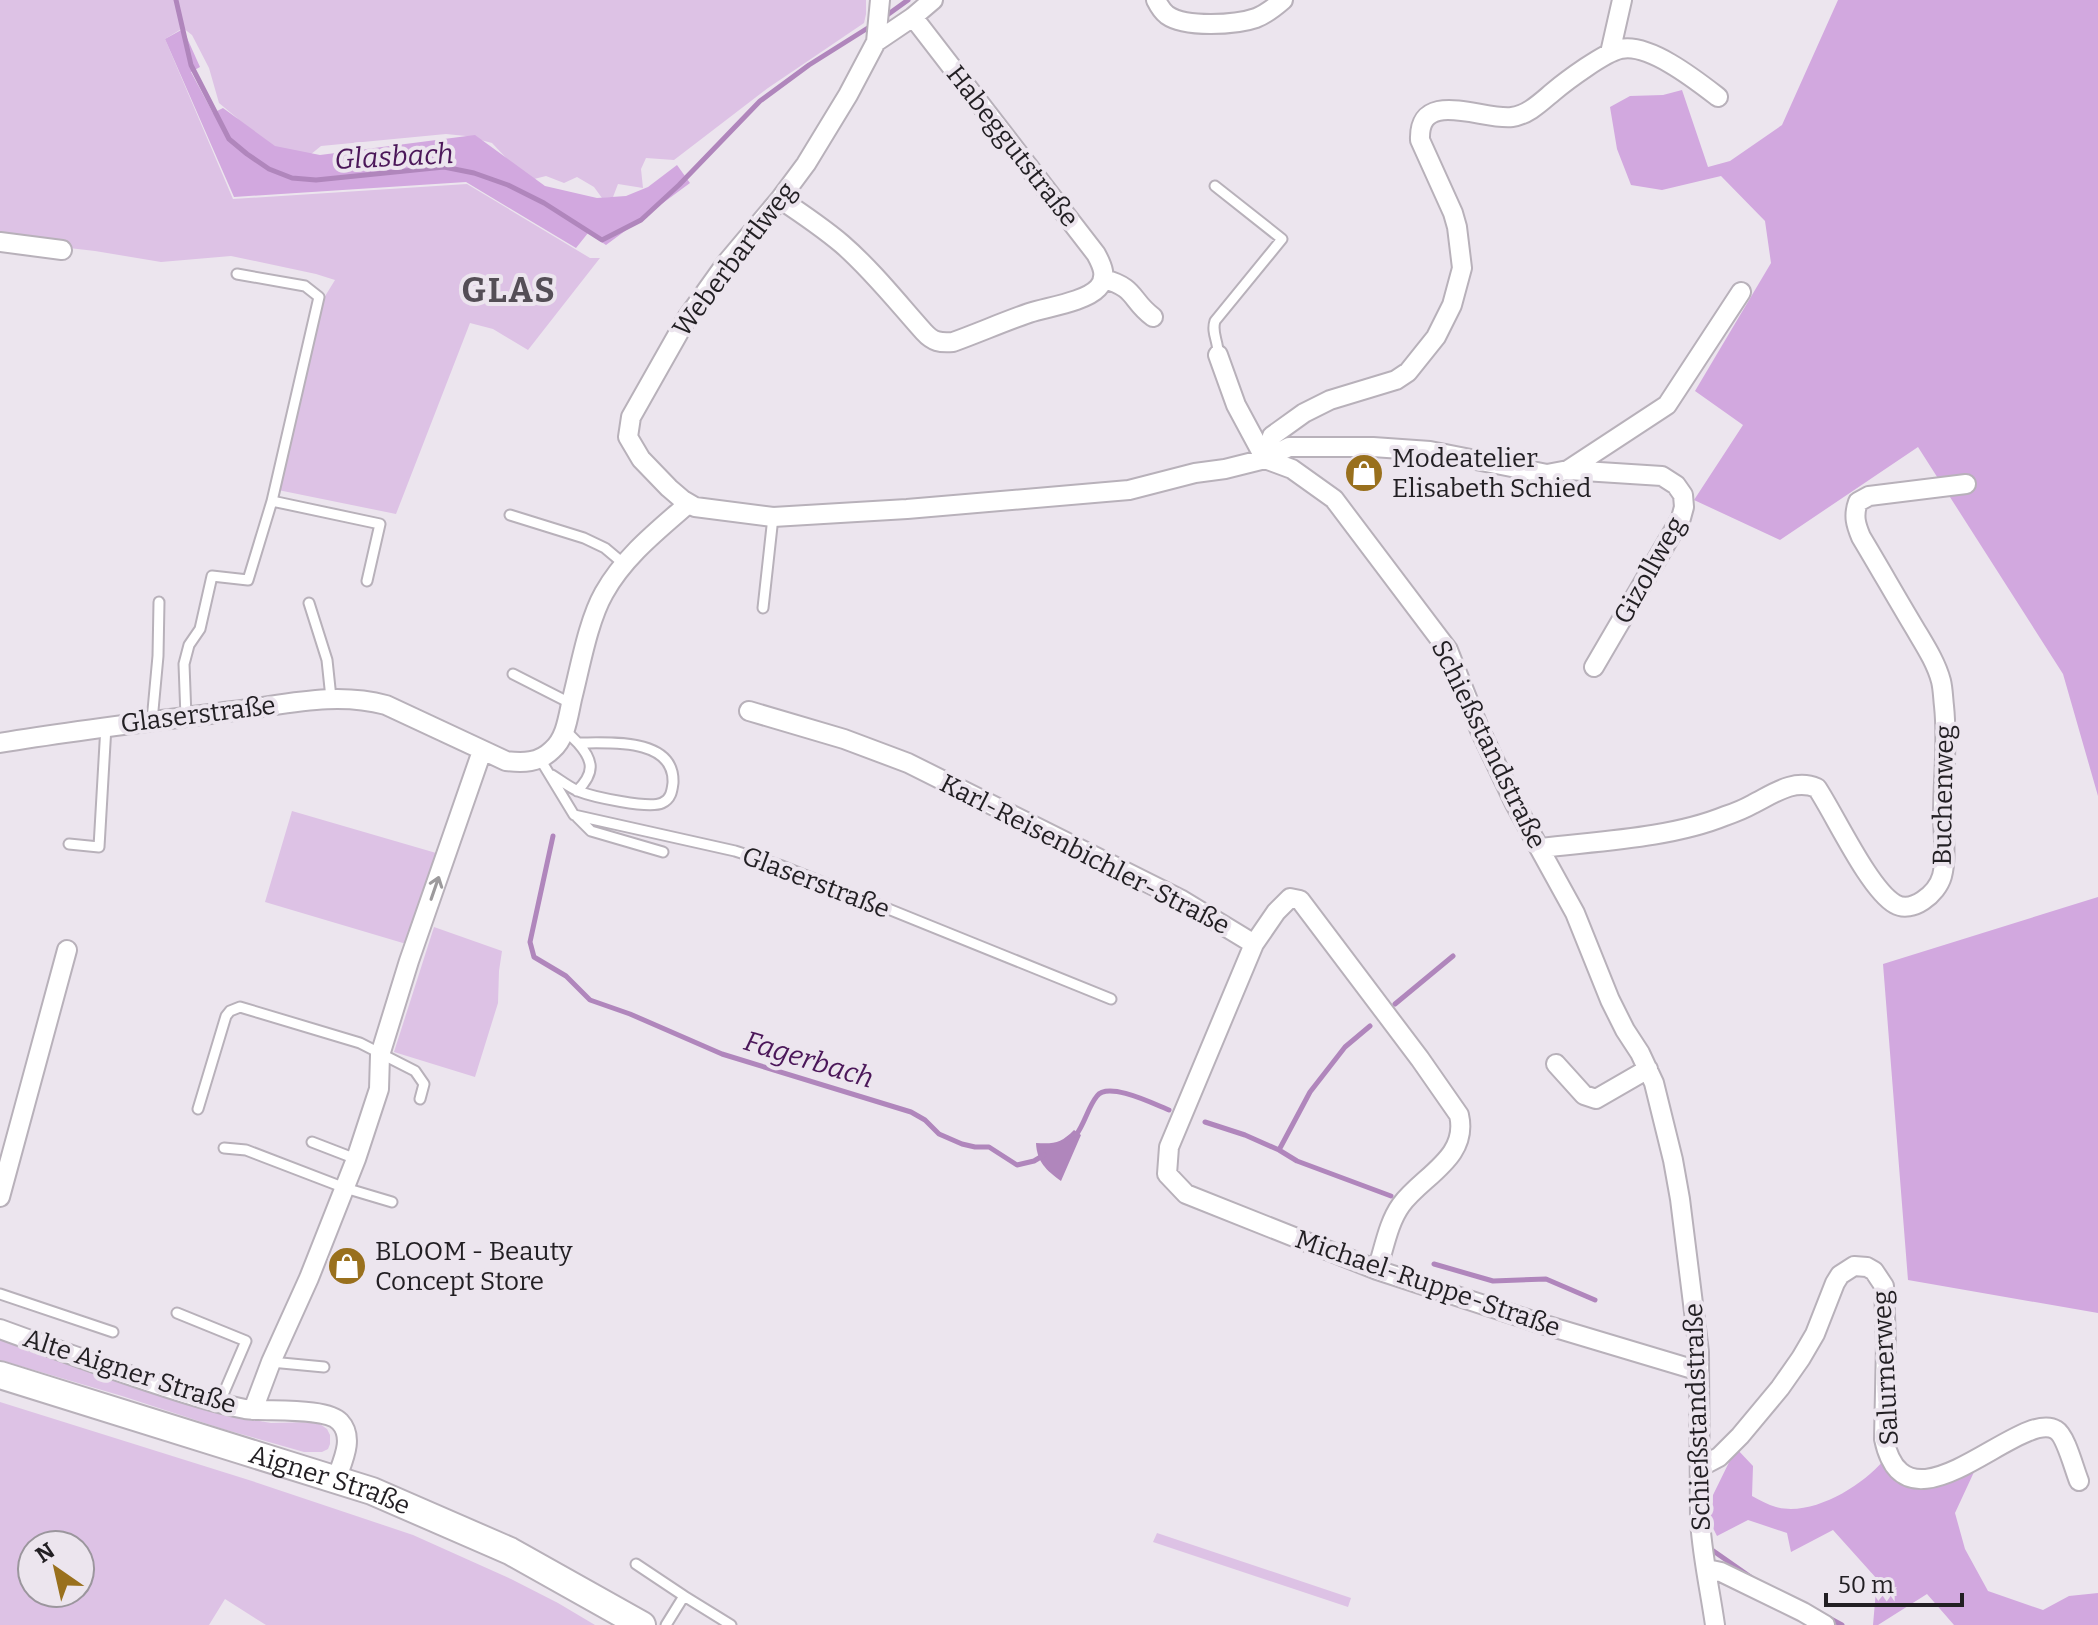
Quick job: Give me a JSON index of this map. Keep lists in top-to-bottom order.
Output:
{
  "streets": {
    "main road": ["Aigner Straße"],
    "street": [
      "Habeggutstraße",
      "Weberbartlweg",
      "Gizollweg",
      "Glaserstraße",
      "Schießstandstraße",
      "Buchenweg",
      "Karl-Reisenbichler-Straße",
      "Michael-Ruppe-Straße",
      "Salurnerweg",
      "Alte Aigner Straße"
    ]
  },
  "crossings": [
    ["Gizollweg", "Schießstandstraße"],
    ["Schießstandstraße", "Buchenweg"],
    ["Schießstandstraße", "Michael-Ruppe-Straße"],
    ["Schießstandstraße", "Salurnerweg"],
    ["Karl-Reisenbichler-Straße", "Michael-Ruppe-Straße"],
    ["Alte Aigner Straße", "Aigner Straße"]
  ],
  "districts": ["GLAS"],
  "water": ["Glasbach", "Fagerbach"],
  "places": {
    "shop": ["Modeatelier Elisabeth Schied", "BLOOM - Beauty Concept Store"]
  },
  "scale_bar": "50 m",
  "north": "top left"
}
